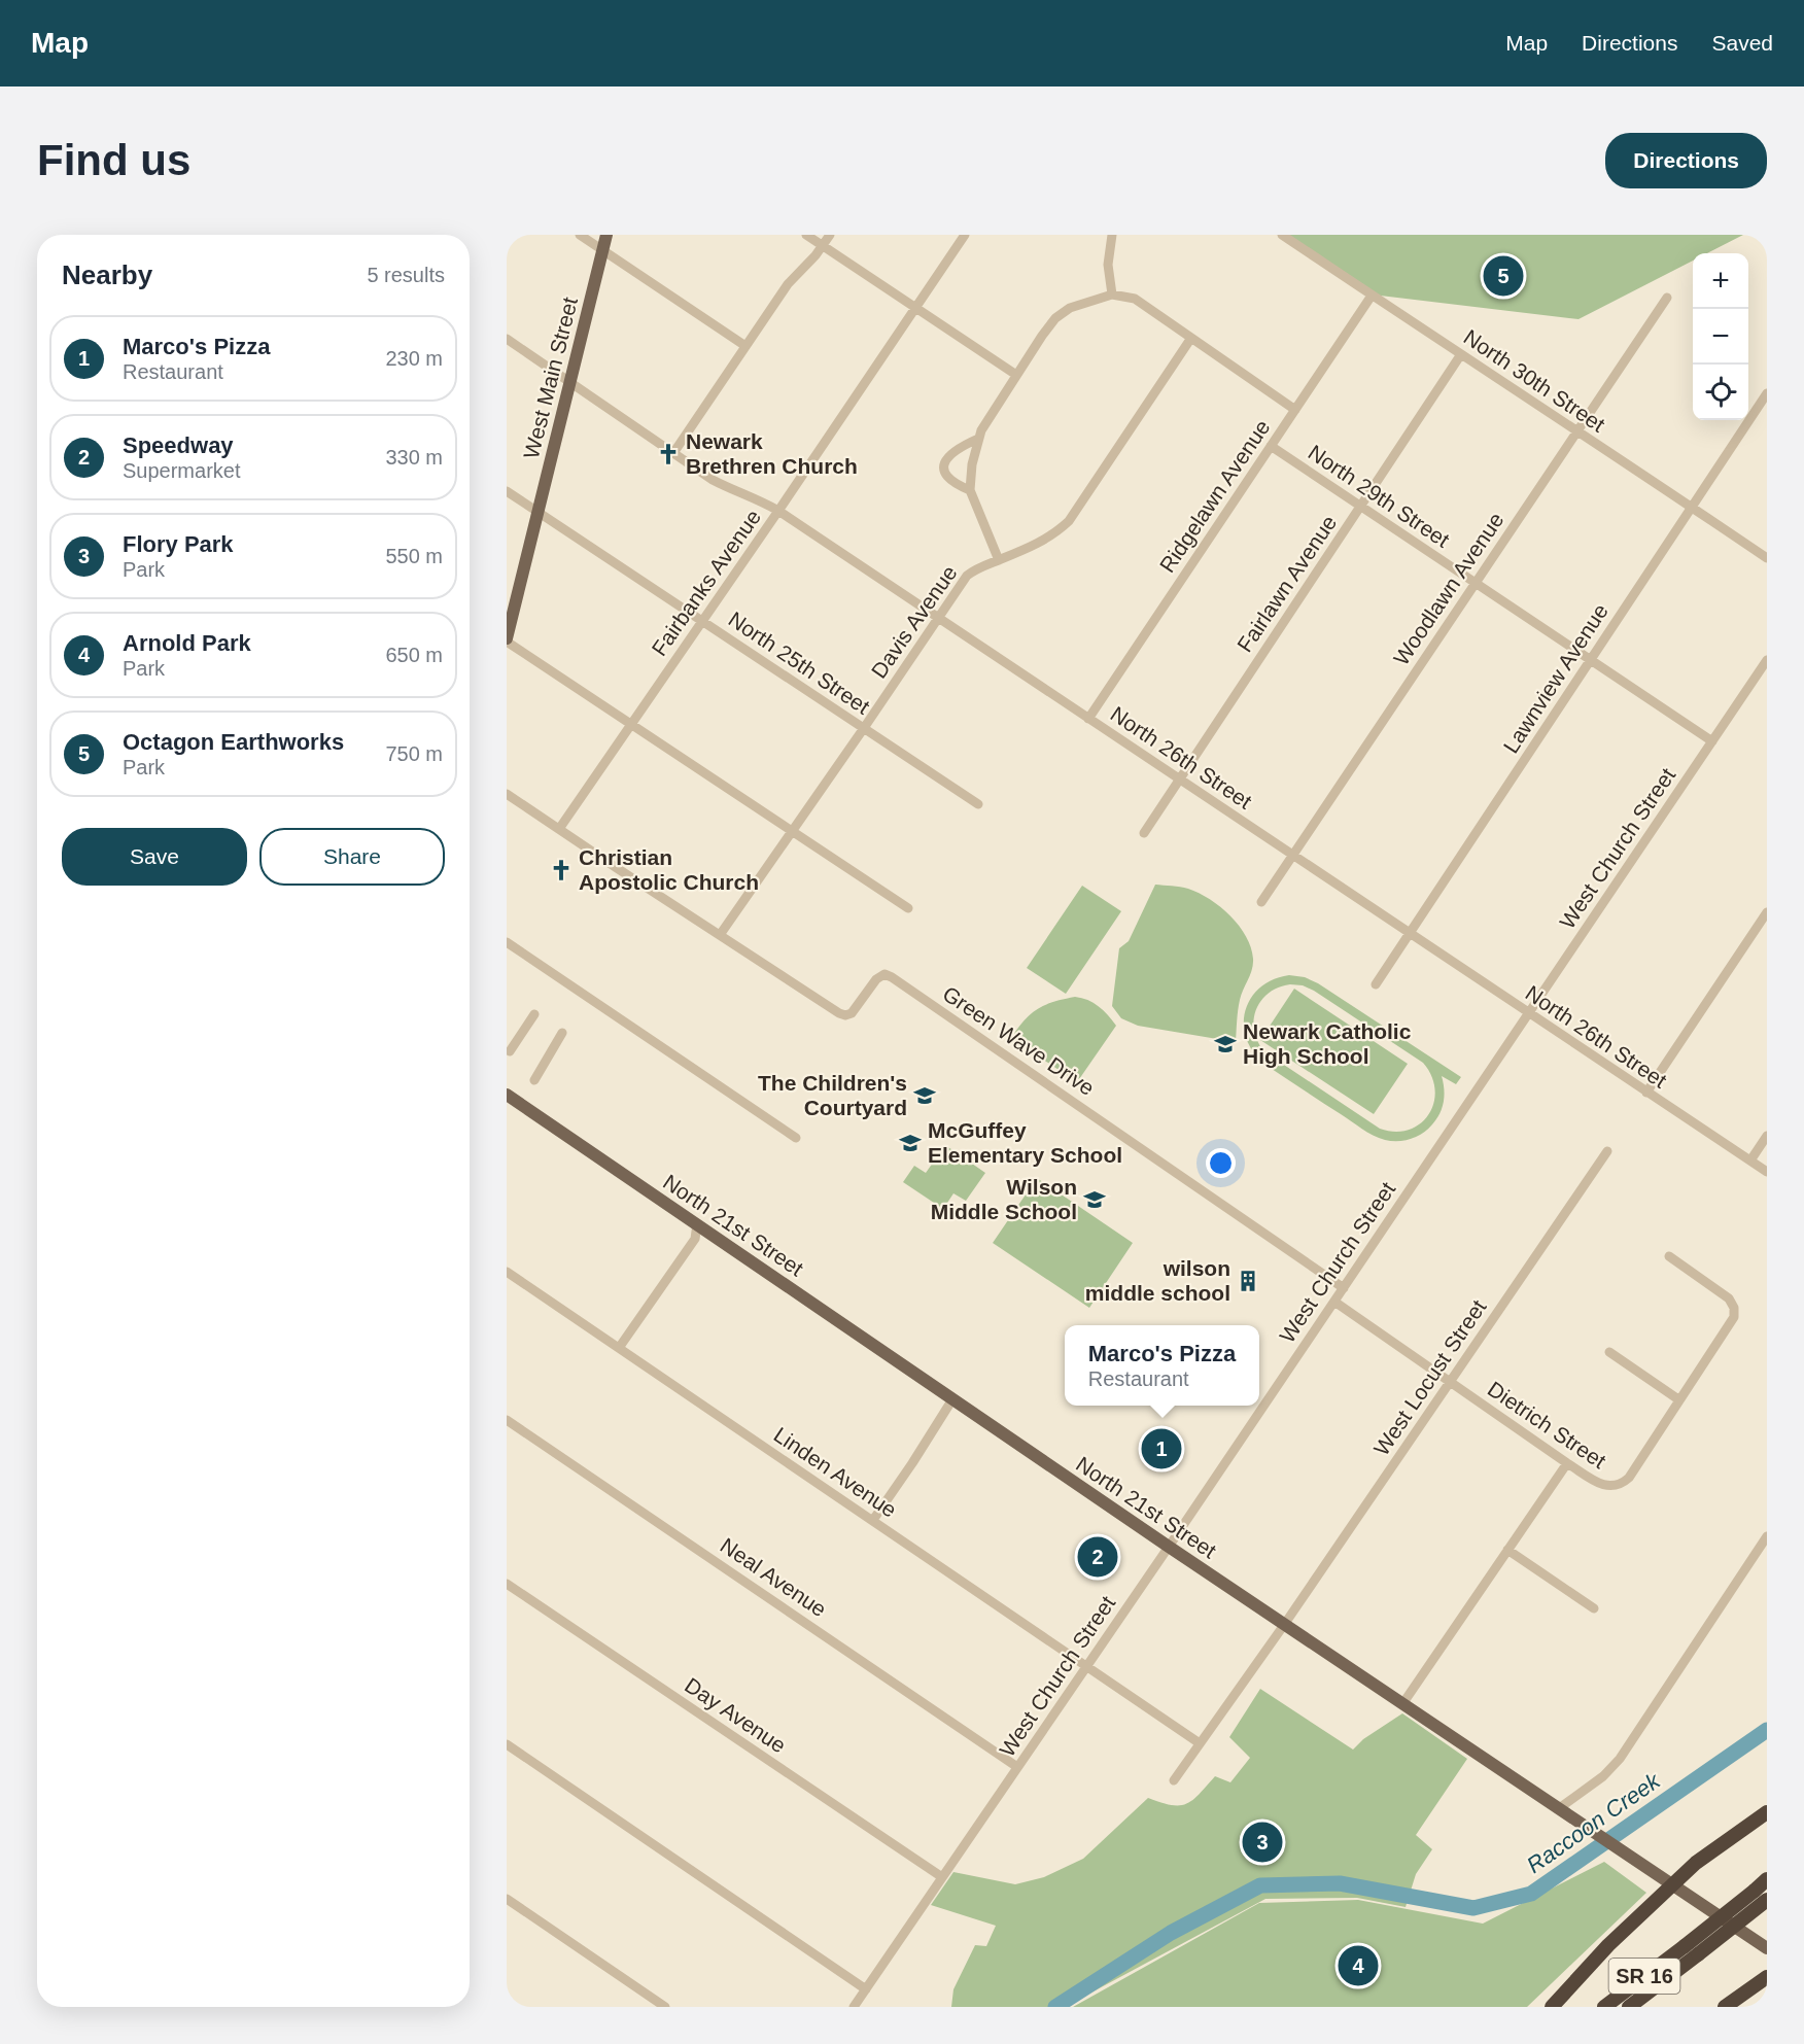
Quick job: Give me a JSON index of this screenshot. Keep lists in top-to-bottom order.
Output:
{
  "streets": {
    "highway": ["SR 16"],
    "main road": ["West Main Street", "North 21st Street"],
    "street": [
      "North 30th Street",
      "Ridgelawn Avenue",
      "North 29th Street",
      "Fairbanks Avenue",
      "Fairlawn Avenue",
      "Woodlawn Avenue",
      "Davis Avenue",
      "North 25th Street",
      "Lawnview Avenue",
      "North 26th Street",
      "West Church Street",
      "Green Wave Drive",
      "West Locust Street",
      "Dietrich Street",
      "Linden Avenue",
      "Neal Avenue",
      "Day Avenue"
    ]
  },
  "crossings": [
    ["West Main Street", "North 25th Street"],
    ["West Main Street", "North 26th Street"],
    ["North 30th Street", "Ridgelawn Avenue"],
    ["North 30th Street", "Fairlawn Avenue"],
    ["North 30th Street", "Woodlawn Avenue"],
    ["North 30th Street", "Lawnview Avenue"],
    ["Ridgelawn Avenue", "North 29th Street"],
    ["Ridgelawn Avenue", "North 26th Street"],
    ["North 29th Street", "Fairlawn Avenue"],
    ["North 29th Street", "Woodlawn Avenue"],
    ["North 29th Street", "Lawnview Avenue"],
    ["North 29th Street", "West Church Street"],
    ["Fairbanks Avenue", "North 25th Street"],
    ["Fairbanks Avenue", "North 26th Street"],
    ["Fairlawn Avenue", "North 26th Street"],
    ["Woodlawn Avenue", "North 26th Street"],
    ["Davis Avenue", "North 25th Street"],
    ["Davis Avenue", "North 26th Street"],
    ["Davis Avenue", "Green Wave Drive"],
    ["Lawnview Avenue", "North 26th Street"],
    ["North 26th Street", "West Church Street"],
    ["West Church Street", "Green Wave Drive"],
    ["West Church Street", "North 21st Street"],
    ["West Church Street", "Dietrich Street"],
    ["West Church Street", "Linden Avenue"],
    ["West Church Street", "Neal Avenue"],
    ["West Church Street", "Day Avenue"],
    ["North 21st Street", "West Locust Street"],
    ["West Locust Street", "Dietrich Street"],
    ["West Locust Street", "Linden Avenue"]
  ],
  "water": ["Raccoon Creek"],
  "places": {
    "church": ["Newark Brethren Church", "Christian Apostolic Church"],
    "school or university": [
      "Newark Catholic High School",
      "The Children's Courtyard",
      "McGuffey Elementary School",
      "Wilson Middle School"
    ],
    "building": ["wilson middle school"]
  },
  "page": {
    "header": "Map",
    "nav": ["Map", "Directions", "Saved"],
    "buttons": [
      "Directions",
      ["Save", "Share"]
    ],
    "title": "Find us",
    "heading": ["Nearby", "5 results"],
    "map_buttons": ["+", "−"],
    "pins": [
      "5",
      "1",
      "2",
      "3",
      "4"
    ],
    "list": [
      {
        "mark": "1",
        "name": "Marco's Pizza",
        "note": "Restaurant",
        "value": "230 m"
      },
      {
        "mark": "2",
        "name": "Speedway",
        "note": "Supermarket",
        "value": "330 m"
      },
      {
        "mark": "3",
        "name": "Flory Park",
        "note": "Park",
        "value": "550 m"
      },
      {
        "mark": "4",
        "name": "Arnold Park",
        "note": "Park",
        "value": "650 m"
      },
      {
        "mark": "5",
        "name": "Octagon Earthworks",
        "note": "Park",
        "value": "750 m"
      }
    ],
    "popup": ["Marco's Pizza", "Restaurant"]
  }
}
